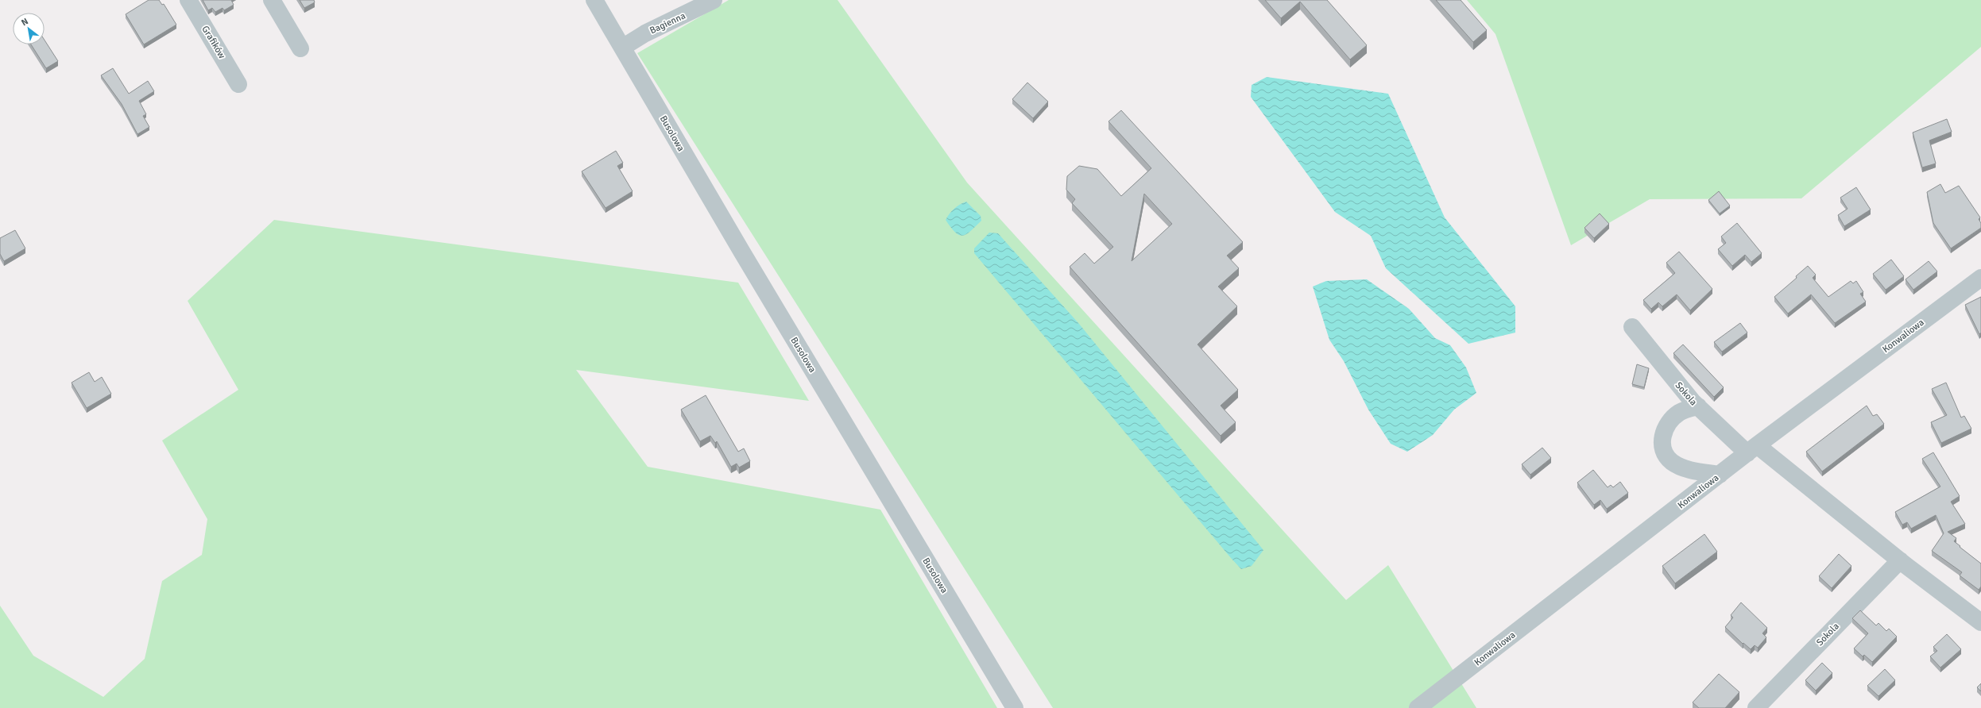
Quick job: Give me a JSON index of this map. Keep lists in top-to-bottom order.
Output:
{
  "streets": {
    "street": [
      "Bagienna",
      "Grafików",
      "Busolowa",
      "Konwaliowa",
      "Sokola"
    ]
  },
  "crossings": [
    ["Bagienna", "Busolowa"],
    ["Konwaliowa", "Sokola"]
  ],
  "north": "top left"
}
